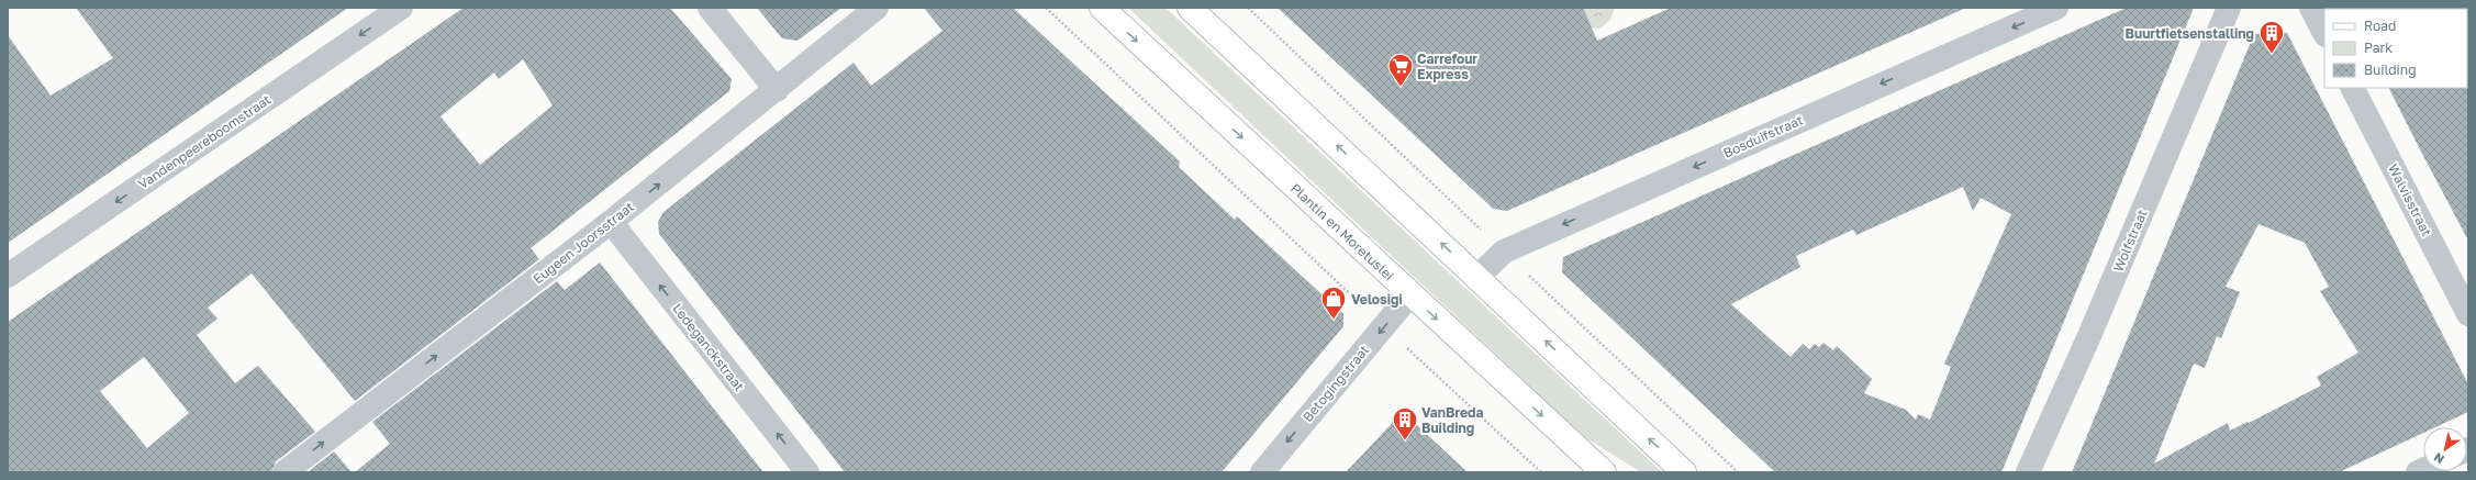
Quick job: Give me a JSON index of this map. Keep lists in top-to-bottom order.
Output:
{
  "streets": {
    "main road": ["Plantin en Moretuslei"],
    "street": [
      "Bosduifstraat",
      "Vandenpeereboomstraat",
      "Walvisstraat",
      "Wolfstraat",
      "Eugeen Joorsstraat",
      "Ledeganckstraat",
      "Betogingstraat"
    ]
  },
  "crossings": [
    ["Plantin en Moretuslei", "Betogingstraat"],
    ["Eugeen Joorsstraat", "Ledeganckstraat"]
  ],
  "one_way": [
    "Bosduifstraat",
    "Vandenpeereboomstraat",
    "Eugeen Joorsstraat",
    "Ledeganckstraat",
    "Betogingstraat"
  ],
  "places": {
    "building": ["Buurtfietsenstalling", "VanBreda Building"],
    "supermarket": ["Carrefour Express"],
    "shop": ["Velosigi"]
  },
  "legend": ["Road", "Park", "Building"],
  "north": "bottom left"
}
